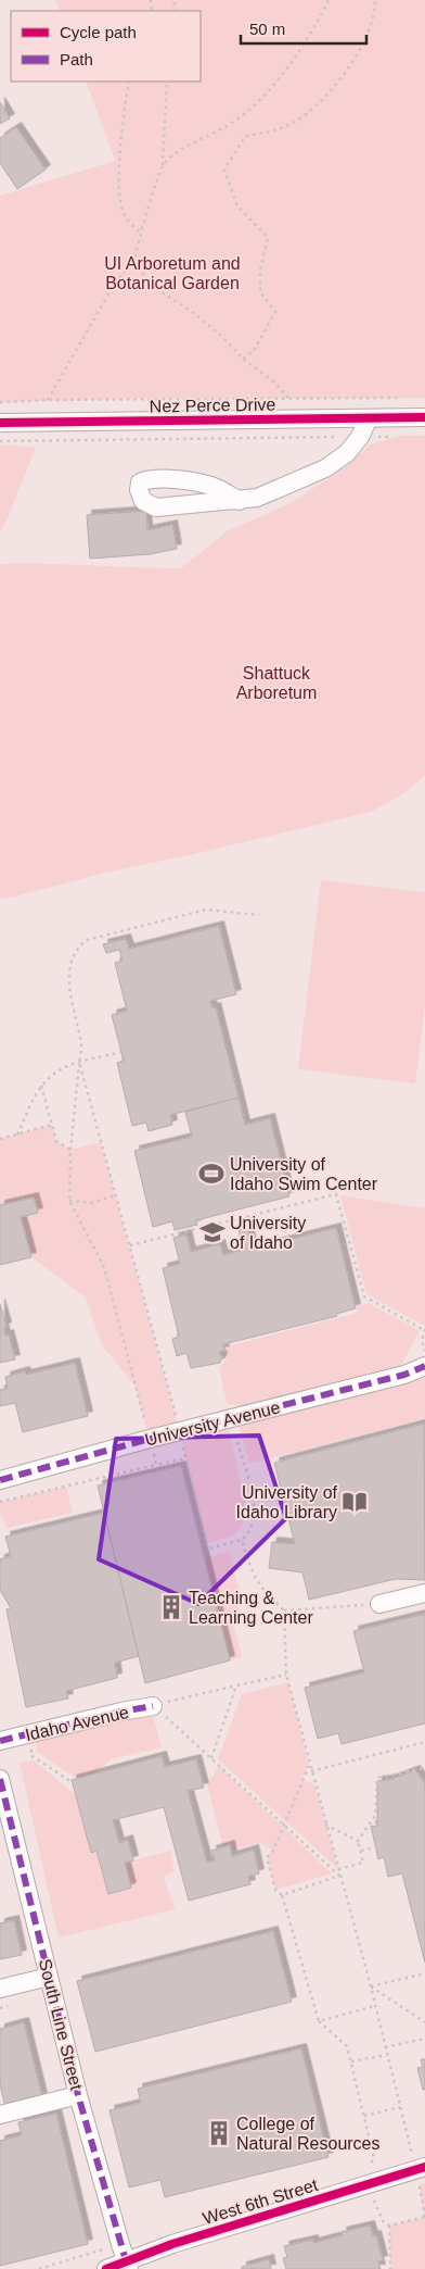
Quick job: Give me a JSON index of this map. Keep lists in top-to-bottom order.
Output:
{
  "streets": {
    "street": [
      "Nez Perce Drive",
      "University Avenue",
      "Idaho Avenue",
      "South Line Street",
      "West 6th Street"
    ]
  },
  "crossings": [
    ["South Line Street", "West 6th Street"]
  ],
  "parks": ["UI Arboretum and Botanical Garden", "Shattuck Arboretum"],
  "places": {
    "sports": ["University of Idaho Swim Center"],
    "school or university": ["University of Idaho"],
    "library": ["University of Idaho Library"],
    "building": ["Teaching & Learning Center", "College of Natural Resources"]
  },
  "legend": ["Cycle path", "Path"],
  "scale_bar": "50 m"
}
